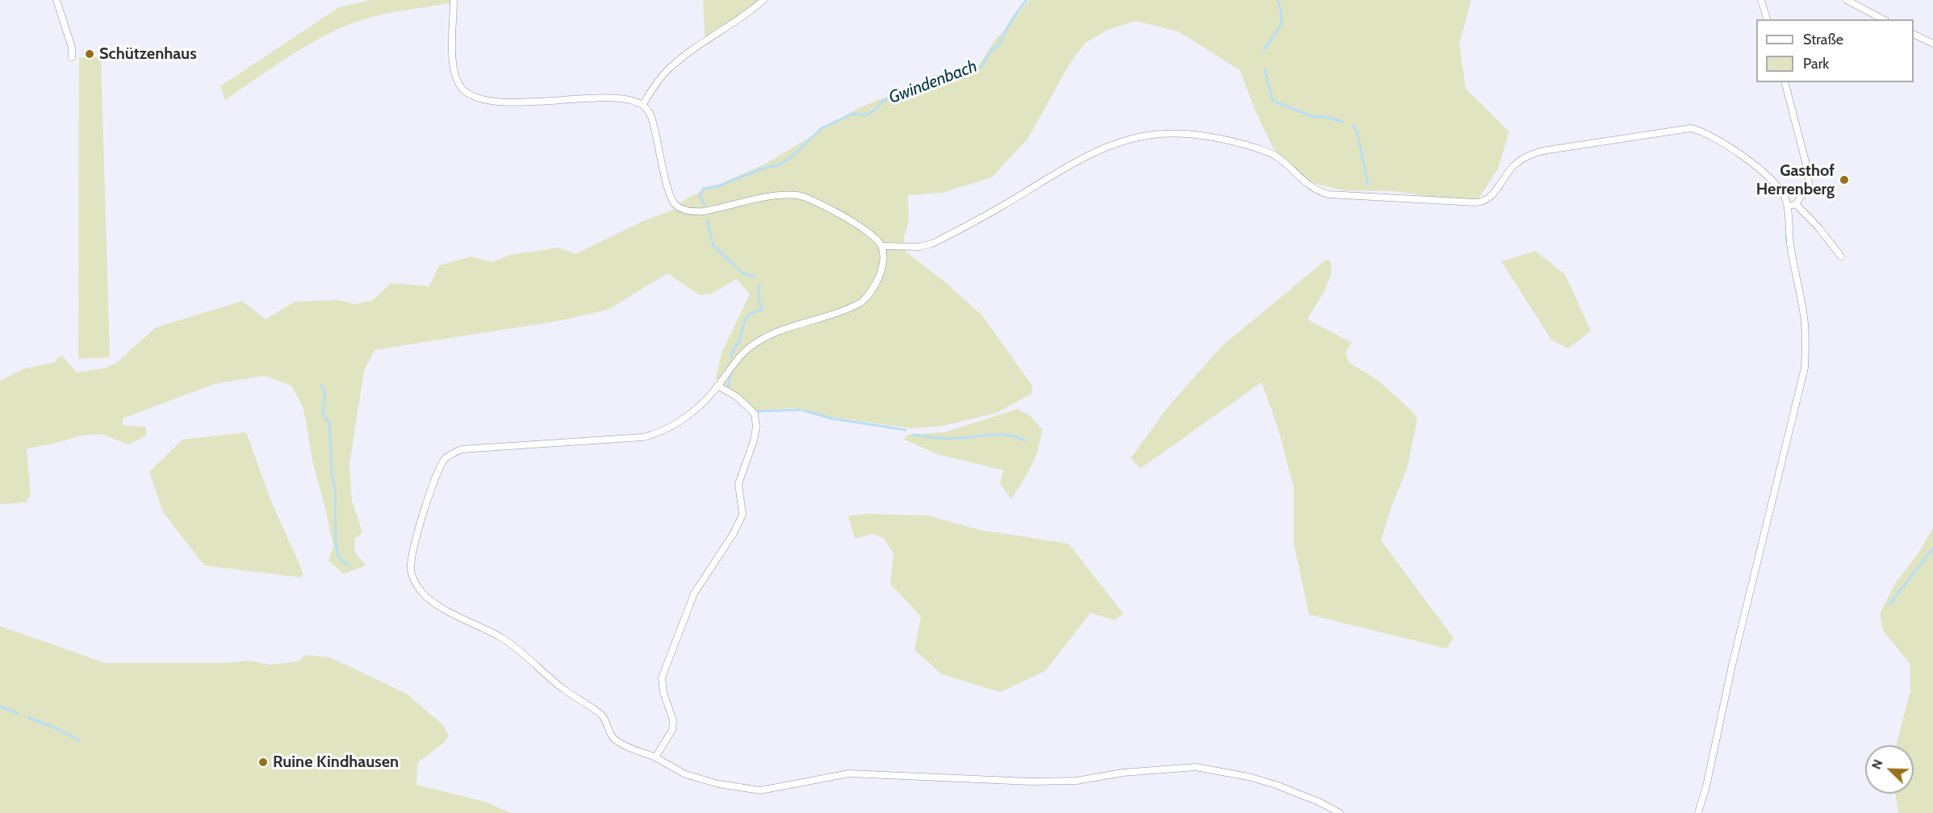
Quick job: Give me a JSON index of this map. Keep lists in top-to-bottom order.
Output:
{
  "water": ["Gwindenbach"],
  "places": ["Schützenhaus", "Gasthof Herrenberg", "Ruine Kindhausen"],
  "legend": ["Straße", "Park"],
  "north": "top left"
}
